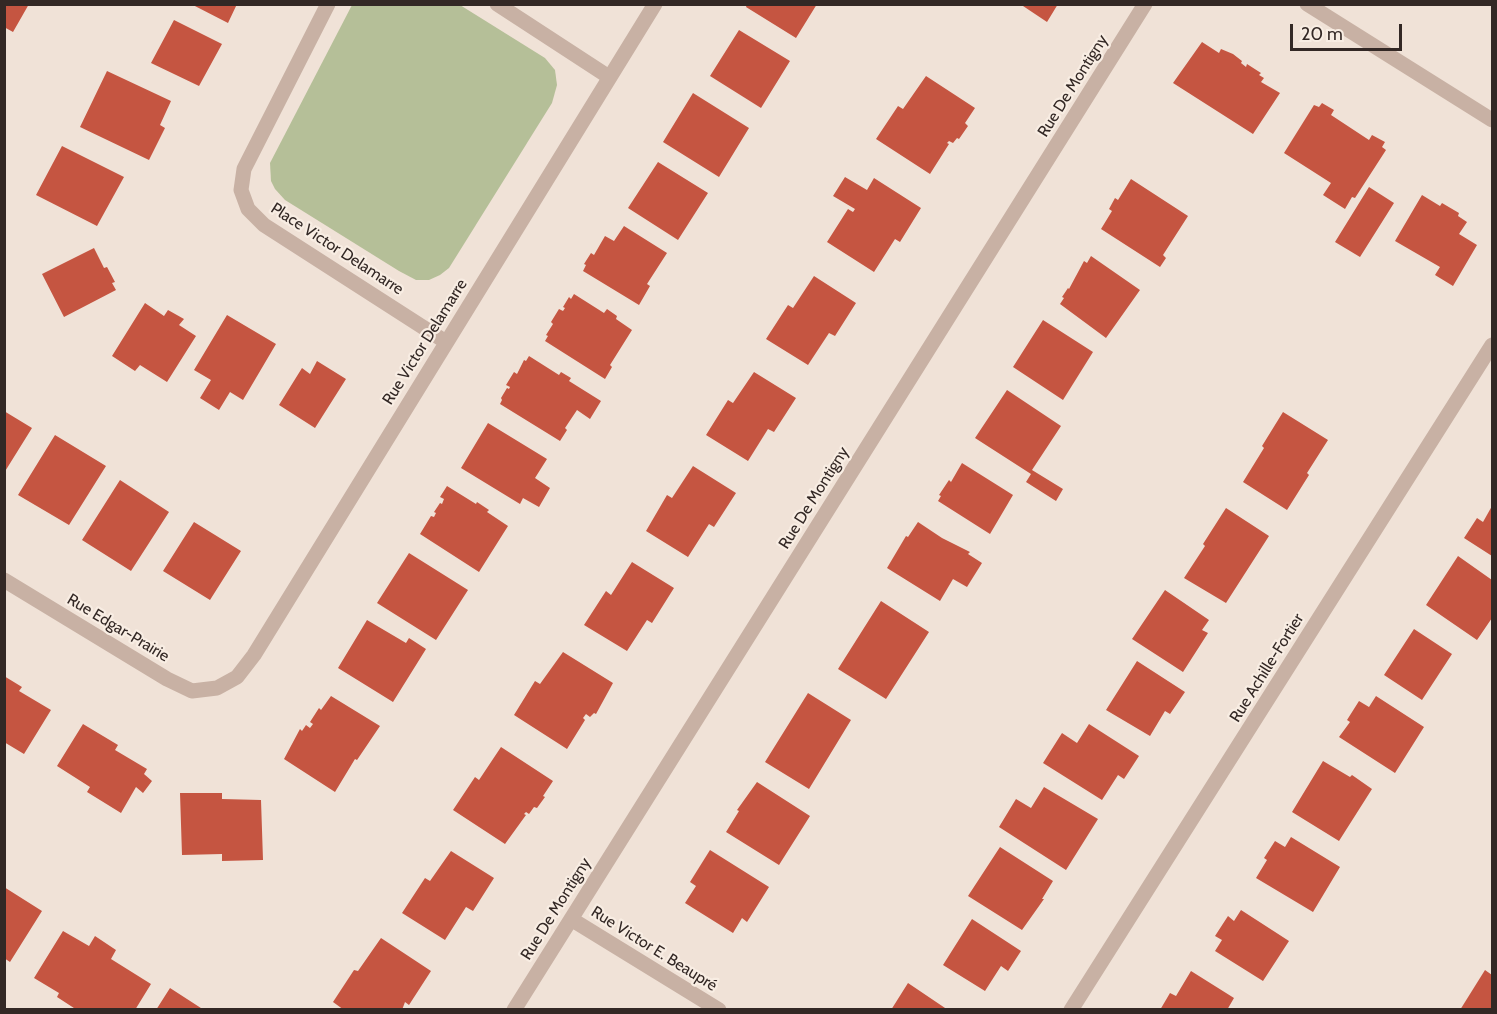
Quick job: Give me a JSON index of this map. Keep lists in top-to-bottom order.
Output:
{
  "streets": {
    "street": [
      "Rue De Montigny",
      "Place Victor Delamarre",
      "Rue Victor Delamarre",
      "Rue Edgar-Prairie",
      "Rue Achille-Fortier",
      "Rue Victor E. Beaupré"
    ]
  },
  "crossings": [
    ["Rue De Montigny", "Rue Victor E. Beaupré"],
    ["Place Victor Delamarre", "Rue Victor Delamarre"],
    ["Rue Victor Delamarre", "Rue Edgar-Prairie"]
  ],
  "scale_bar": "20 m"
}
